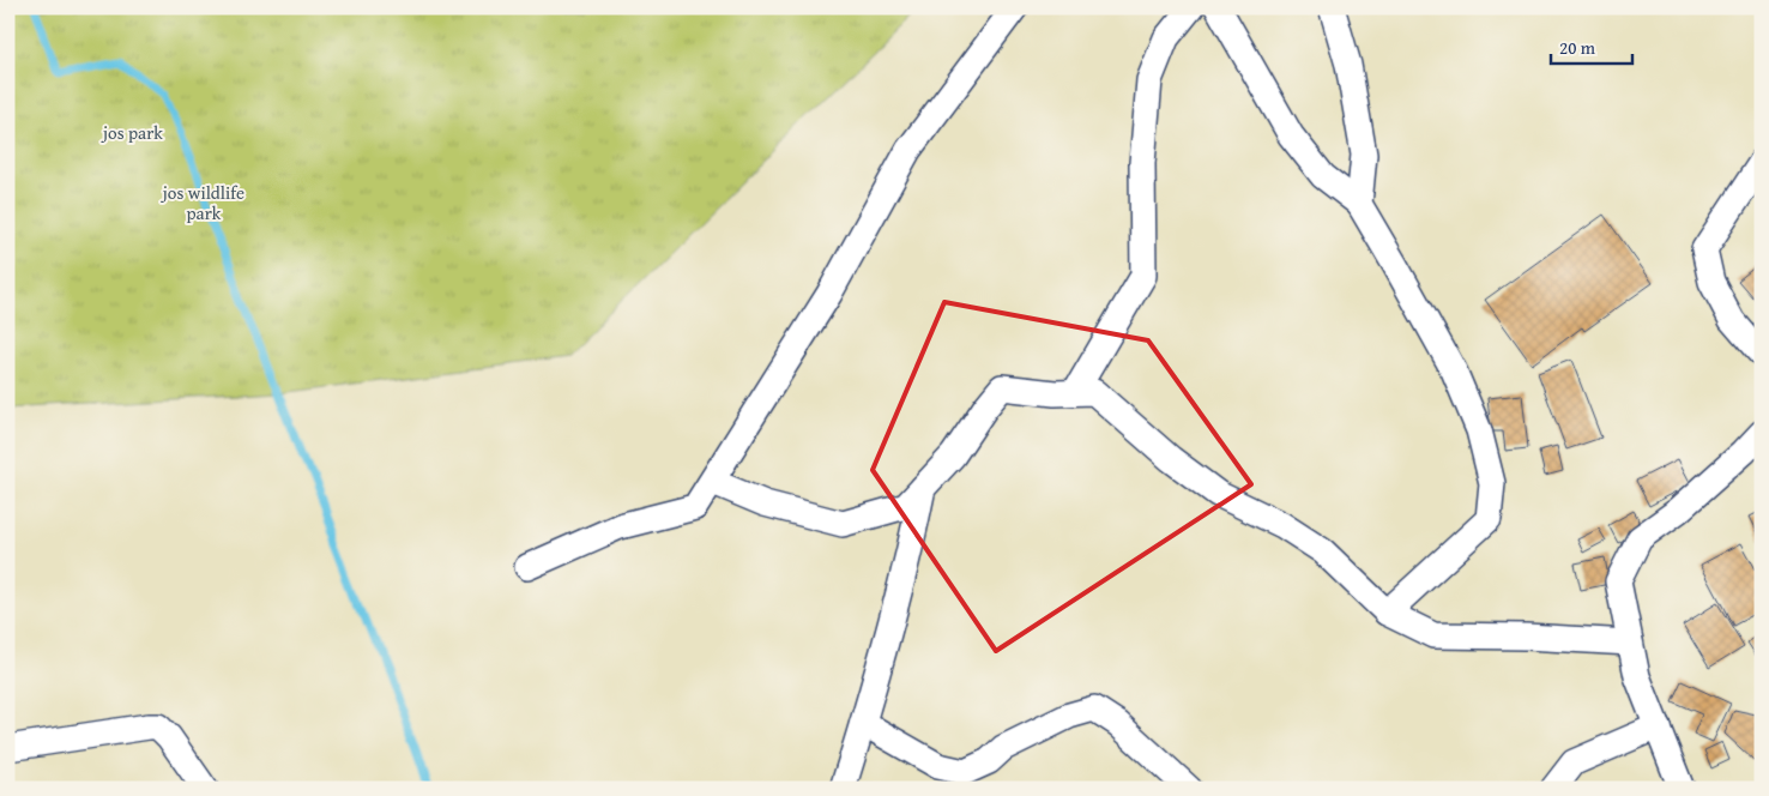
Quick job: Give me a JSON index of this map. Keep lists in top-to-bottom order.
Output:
{
  "parks": ["jos park", "jos wildlife park"],
  "scale_bar": "20 m"
}
